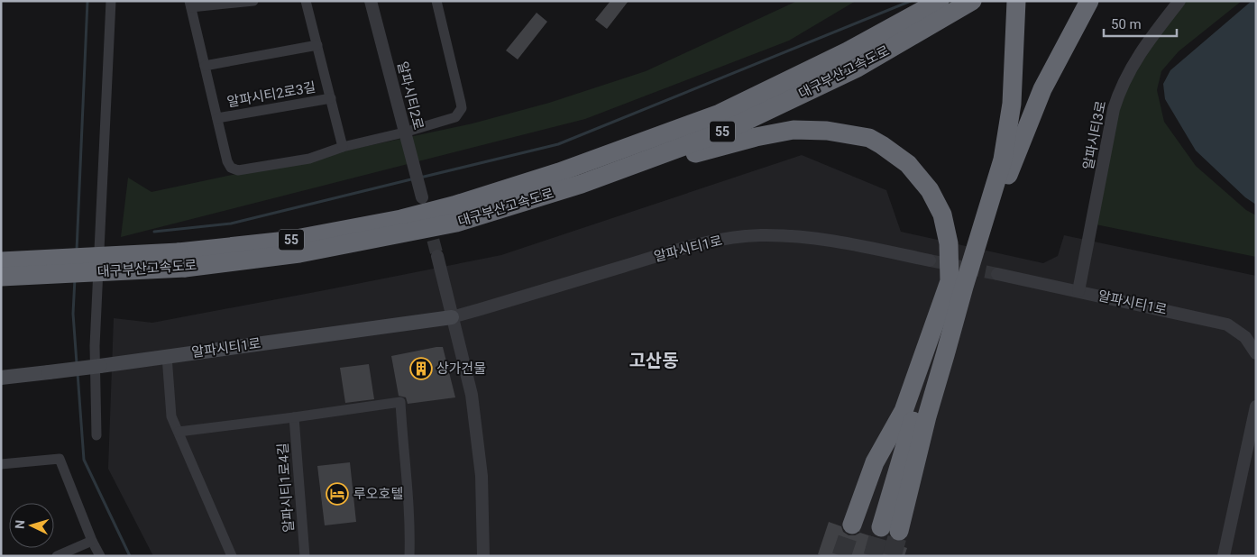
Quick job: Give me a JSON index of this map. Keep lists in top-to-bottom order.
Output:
{
  "streets": {
    "highway": ["대구부산고속도로", "55"],
    "main road": ["알파시티1로"],
    "street": [
      "알파시티2로3길",
      "알파시티2로",
      "알파시티3로",
      "알파시티1로4길"
    ]
  },
  "crossings": [
    ["알파시티2로3길", "알파시티2로"],
    ["알파시티3로", "알파시티1로"]
  ],
  "districts": ["고산동"],
  "places": {
    "building": ["상가건물"],
    "hotel": ["루오호텔"]
  },
  "scale_bar": "50 m",
  "north": "left"
}
